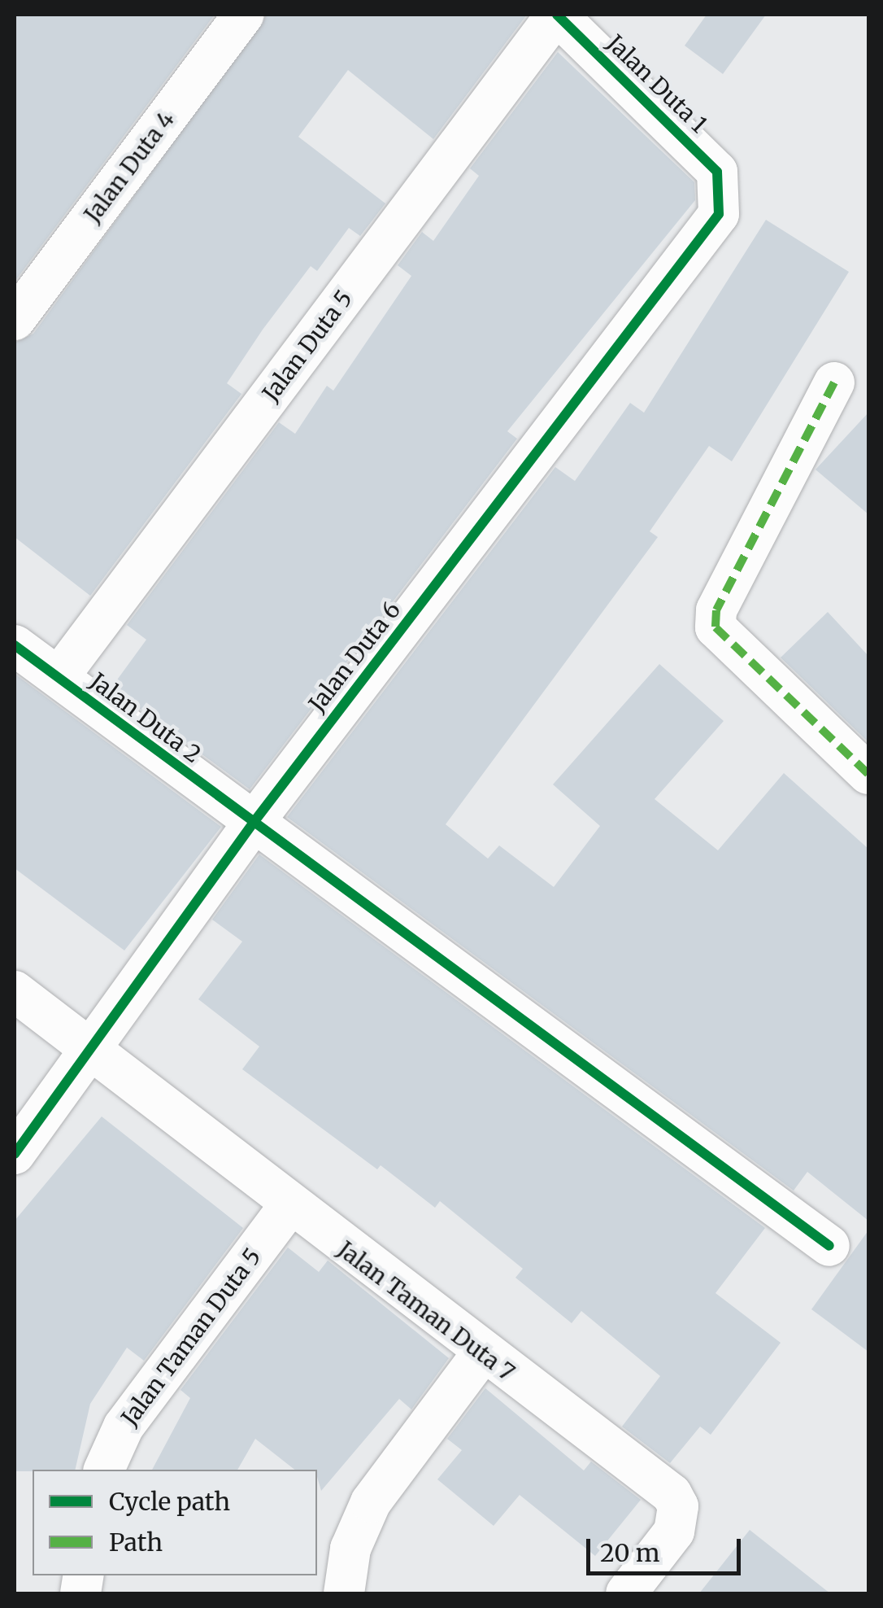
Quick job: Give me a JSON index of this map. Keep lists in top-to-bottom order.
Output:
{
  "streets": {
    "street": [
      "Jalan Duta 1",
      "Jalan Duta 4",
      "Jalan Duta 5",
      "Jalan Duta 6",
      "Jalan Duta 2",
      "Jalan Taman Duta 7",
      "Jalan Taman Duta 5"
    ]
  },
  "crossings": [
    ["Jalan Duta 1", "Jalan Duta 5"],
    ["Jalan Duta 1", "Jalan Duta 6"],
    ["Jalan Duta 5", "Jalan Duta 2"],
    ["Jalan Duta 6", "Jalan Duta 2"],
    ["Jalan Duta 6", "Jalan Taman Duta 7"],
    ["Jalan Taman Duta 7", "Jalan Taman Duta 5"]
  ],
  "legend": ["Cycle path", "Path"],
  "scale_bar": "20 m"
}
